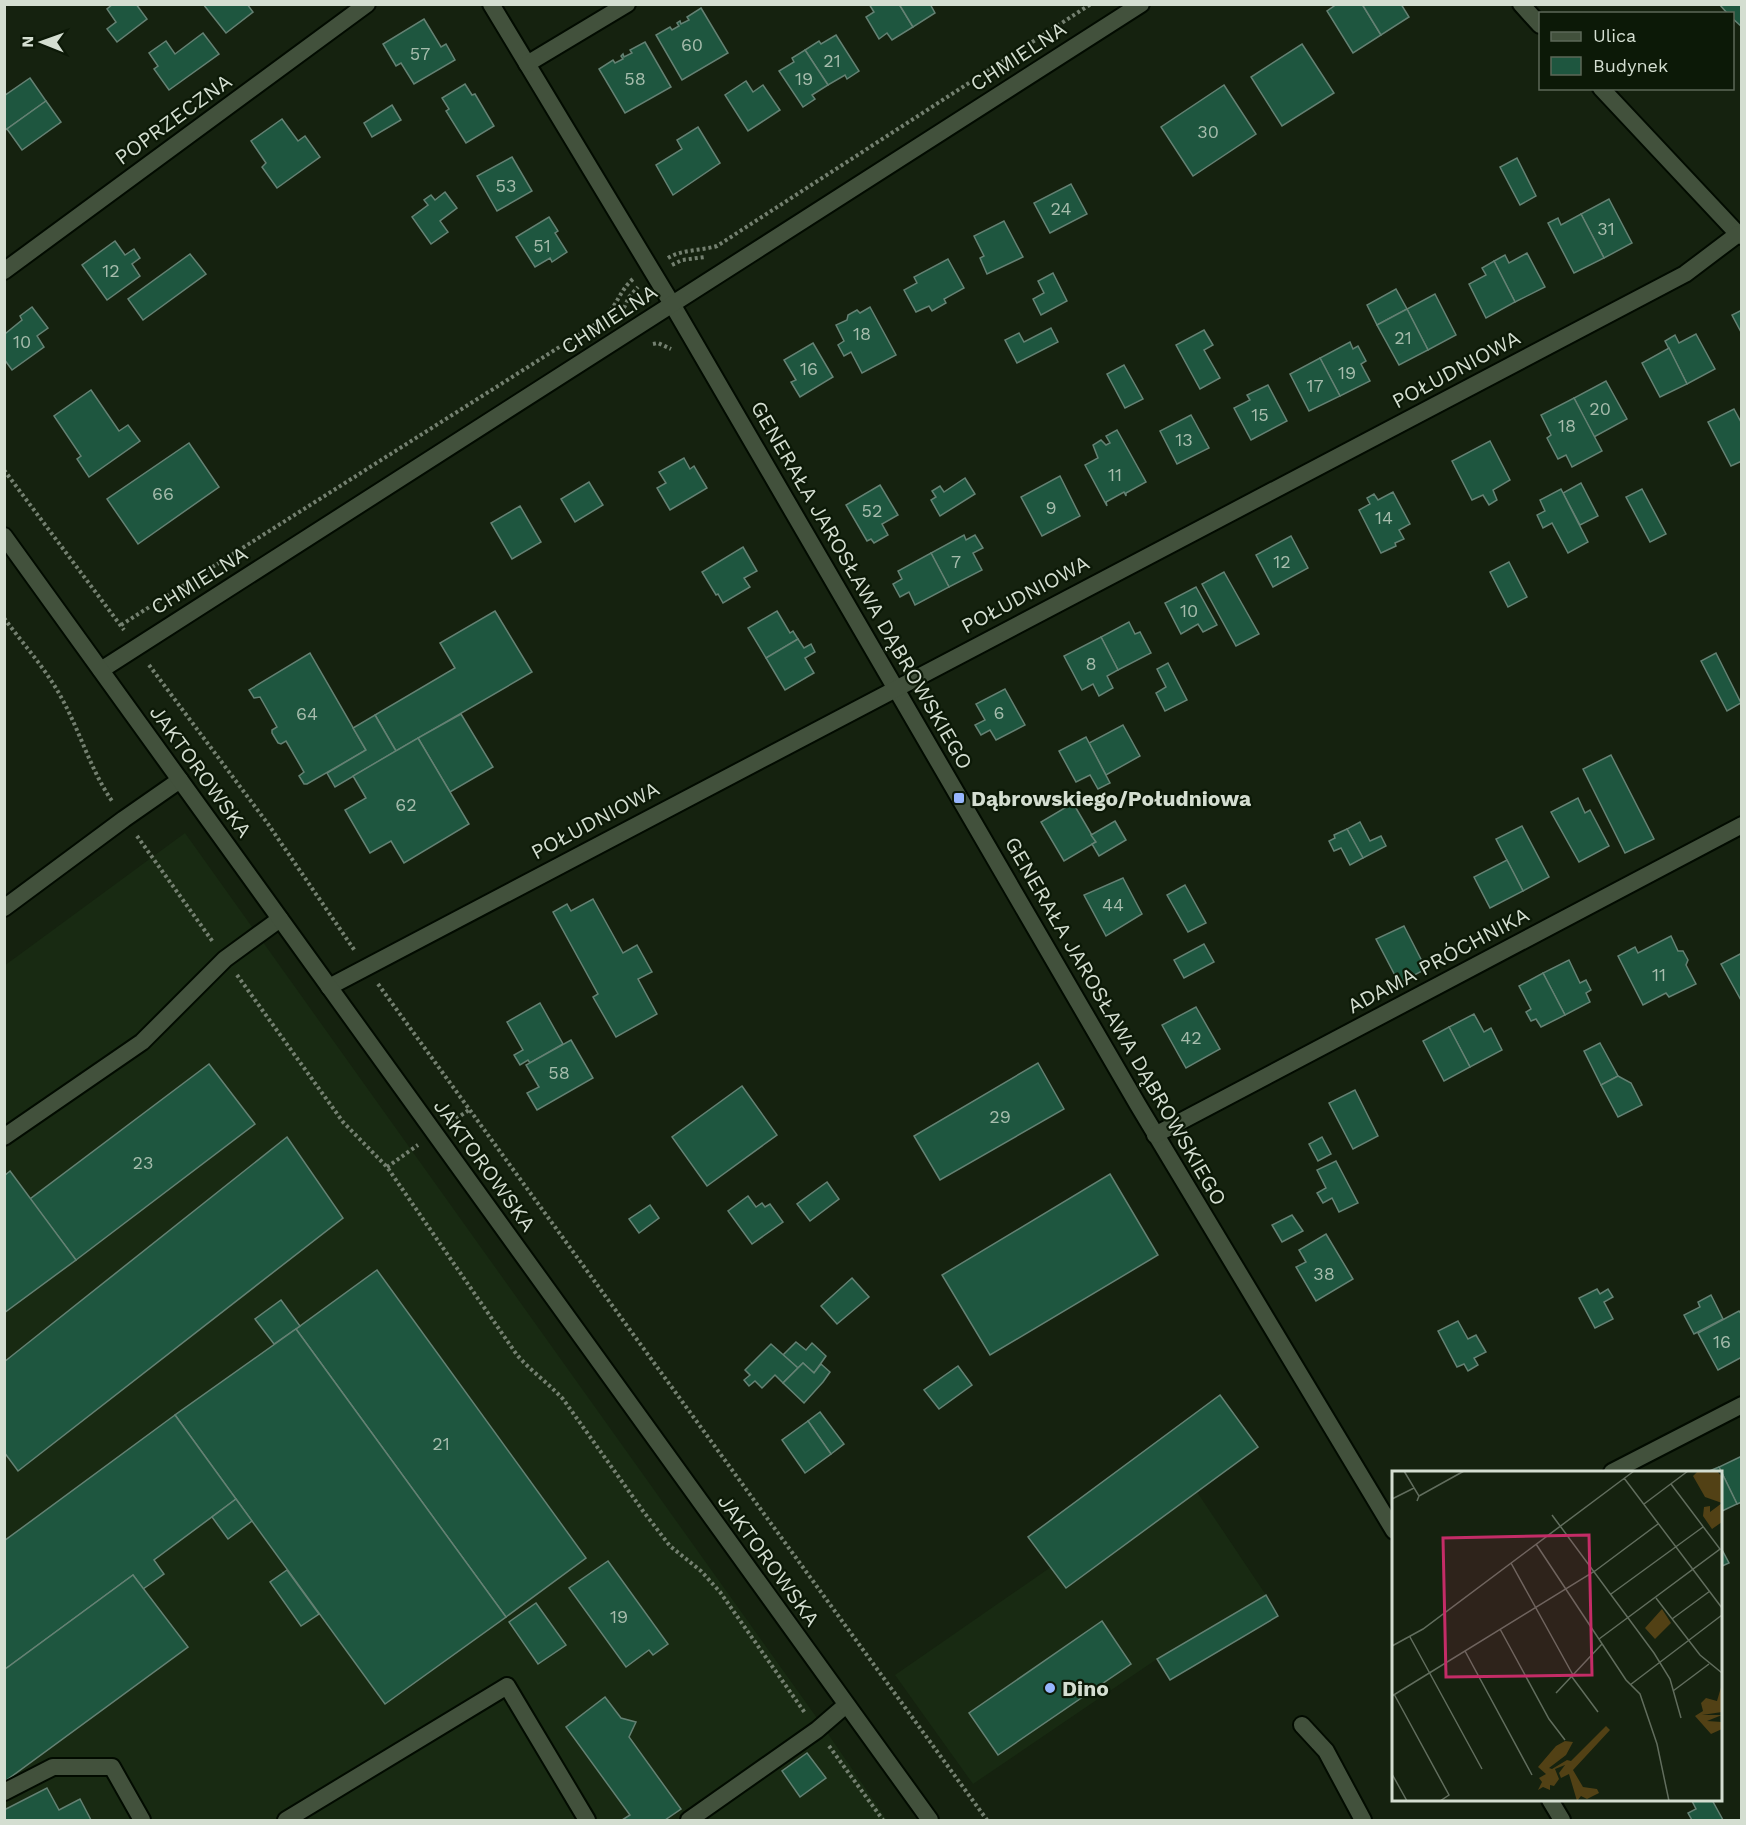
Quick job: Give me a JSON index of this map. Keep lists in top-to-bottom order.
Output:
{
  "streets": {
    "street": [
      "CHMIELNA",
      "POPRZECZNA",
      "POŁUDNIOWA",
      "GENERAŁA JAROSŁAWA DĄBROWSKIEGO",
      "JAKTOROWSKA",
      "ADAMA PRÓCHNIKA"
    ]
  },
  "crossings": [
    ["CHMIELNA", "GENERAŁA JAROSŁAWA DĄBROWSKIEGO"],
    ["CHMIELNA", "JAKTOROWSKA"],
    ["POŁUDNIOWA", "GENERAŁA JAROSŁAWA DĄBROWSKIEGO"],
    ["POŁUDNIOWA", "JAKTOROWSKA"],
    ["GENERAŁA JAROSŁAWA DĄBROWSKIEGO", "ADAMA PRÓCHNIKA"]
  ],
  "places": {
    "transit": ["Dąbrowskiego/Południowa"],
    "other": ["Dino"]
  },
  "house_numbers": [
    "60",
    "57",
    "21",
    "58",
    "19",
    "30",
    "53",
    "24",
    "31",
    "51",
    "12",
    "18",
    "21",
    "10",
    "16",
    "19",
    "17",
    "20",
    "15",
    "18",
    "13",
    "11",
    "66",
    "9",
    "52",
    "14",
    "7",
    "12",
    "10",
    "8",
    "6",
    "64",
    "62",
    "44",
    "11",
    "42",
    "58",
    "29",
    "23",
    "38",
    "16",
    "21",
    "19"
  ],
  "legend": ["Ulica", "Budynek"],
  "north": "left"
}
